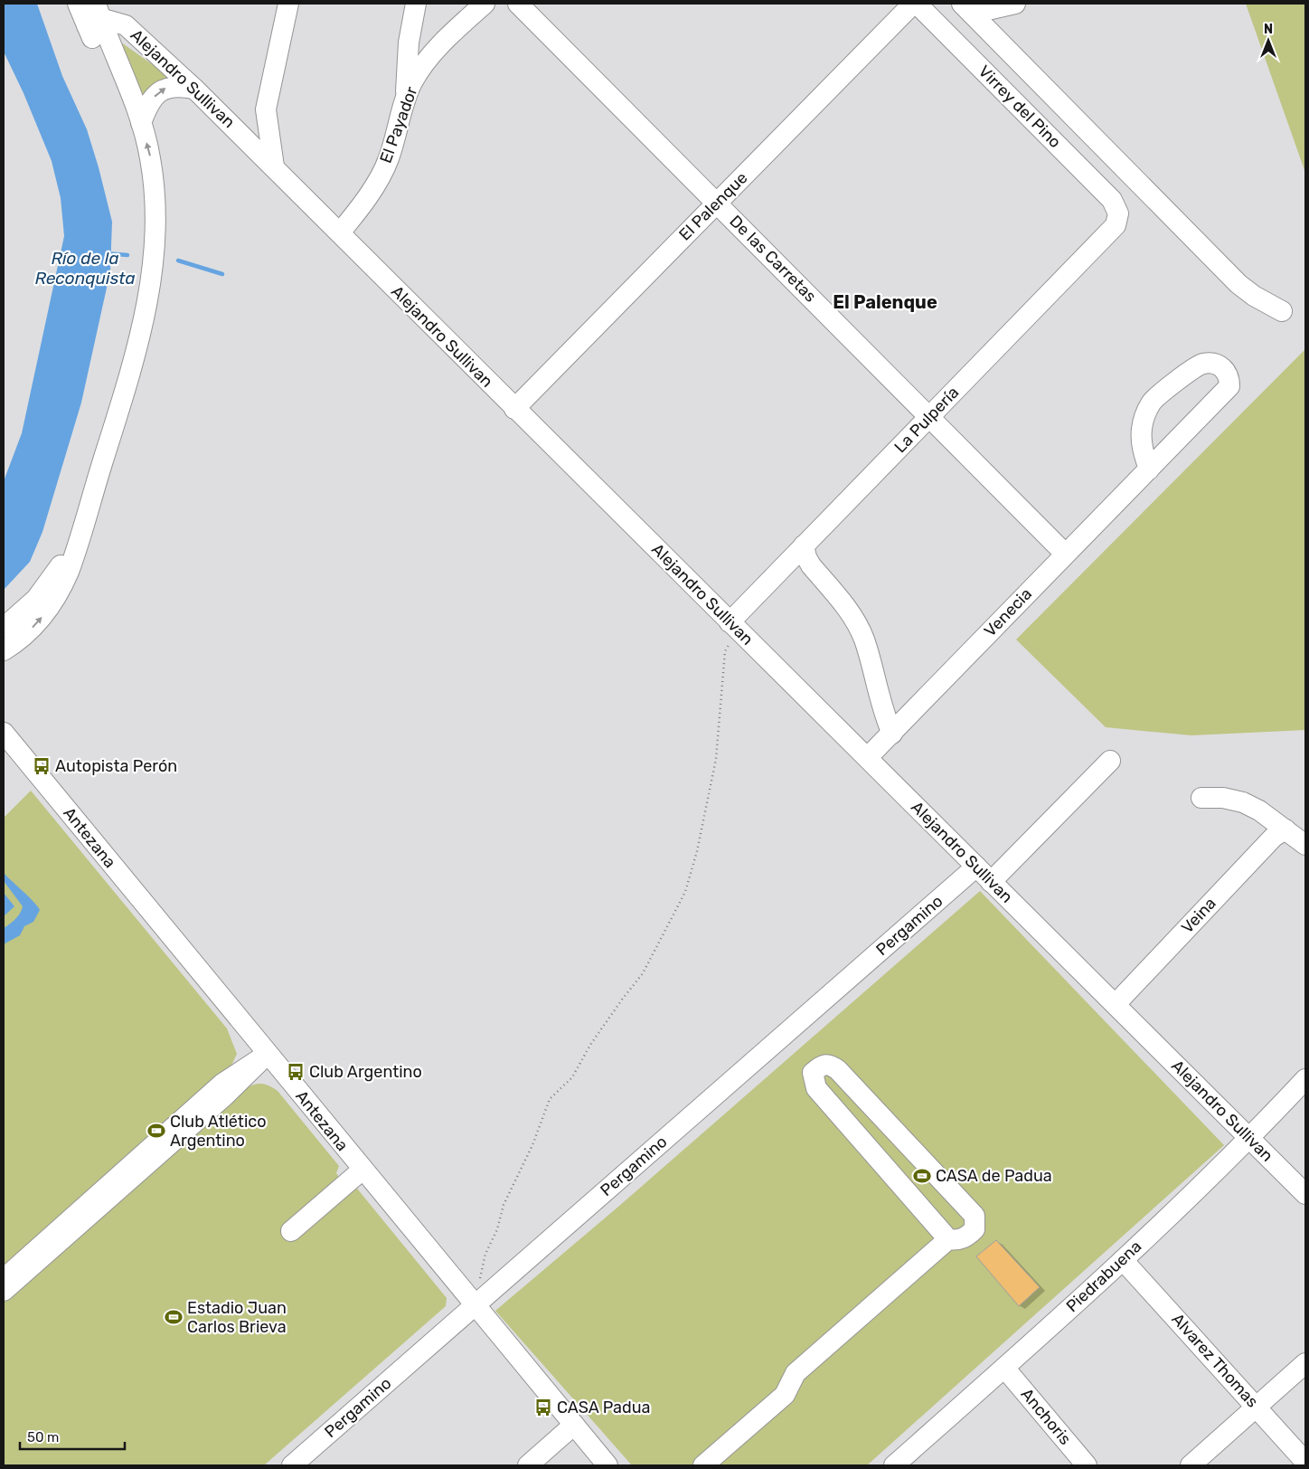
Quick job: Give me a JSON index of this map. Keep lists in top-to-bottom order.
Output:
{
  "streets": {
    "street": [
      "Alejandro Sullivan",
      "Virrey del Pino",
      "El Payador",
      "El Palenque",
      "De las Carretas",
      "La Pulpería",
      "Venecia",
      "Antezana",
      "Veina",
      "Pergamino",
      "Piedrabuena",
      "Alvarez Thomas",
      "Anchoris"
    ]
  },
  "crossings": [
    ["Alejandro Sullivan", "El Payador"],
    ["Alejandro Sullivan", "El Palenque"],
    ["Alejandro Sullivan", "La Pulpería"],
    ["Alejandro Sullivan", "Venecia"],
    ["Alejandro Sullivan", "Veina"],
    ["Alejandro Sullivan", "Pergamino"],
    ["Alejandro Sullivan", "Piedrabuena"],
    ["Virrey del Pino", "El Palenque"],
    ["Virrey del Pino", "La Pulpería"],
    ["El Palenque", "De las Carretas"],
    ["De las Carretas", "La Pulpería"],
    ["De las Carretas", "Venecia"],
    ["Antezana", "Pergamino"],
    ["Piedrabuena", "Alvarez Thomas"],
    ["Piedrabuena", "Anchoris"]
  ],
  "districts": ["El Palenque"],
  "water": ["Río de la Reconquista"],
  "places": {
    "bus stop": ["Autopista Perón", "Club Argentino", "CASA Padua"],
    "sports": ["Club Atlético Argentino", "CASA de Padua", "Estadio Juan Carlos Brieva"]
  },
  "scale_bar": "50 m",
  "north": "top"
}
